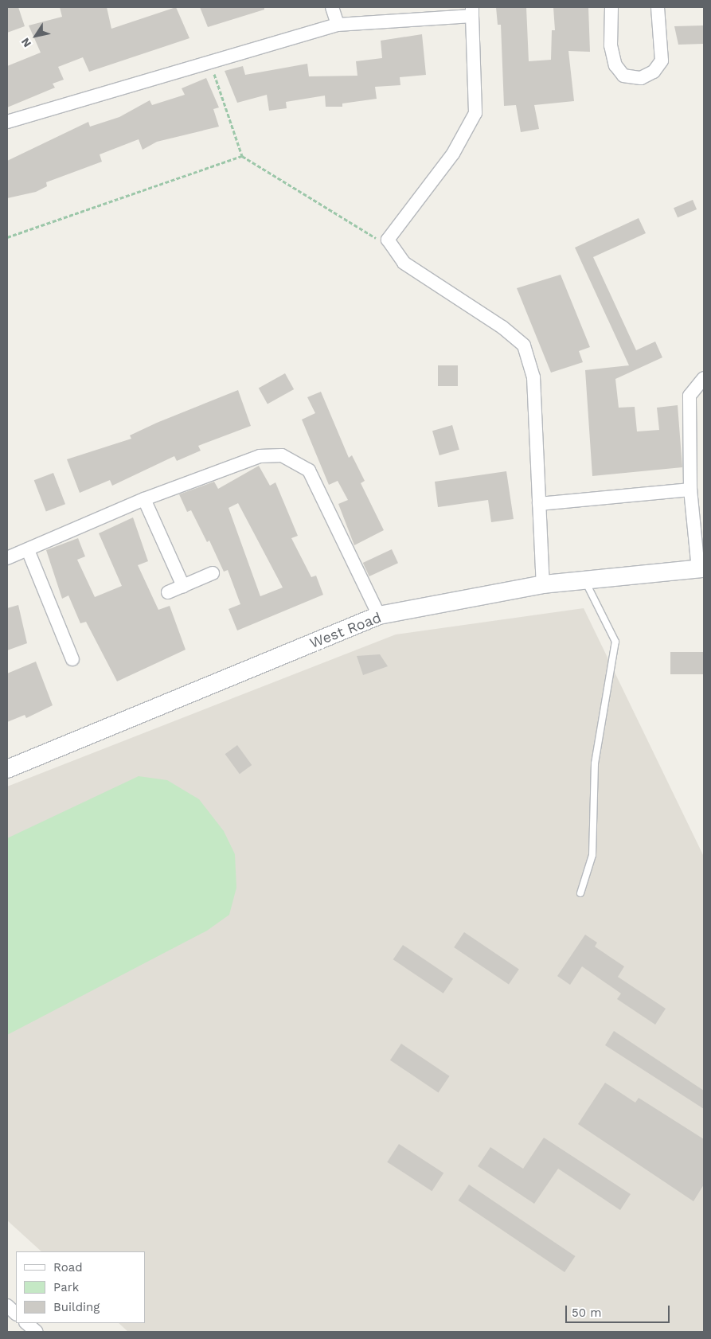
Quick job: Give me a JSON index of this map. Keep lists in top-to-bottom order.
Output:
{
  "streets": {
    "street": ["West Road"]
  },
  "legend": ["Road", "Park", "Building"],
  "scale_bar": "50 m",
  "north": "bottom left"
}
